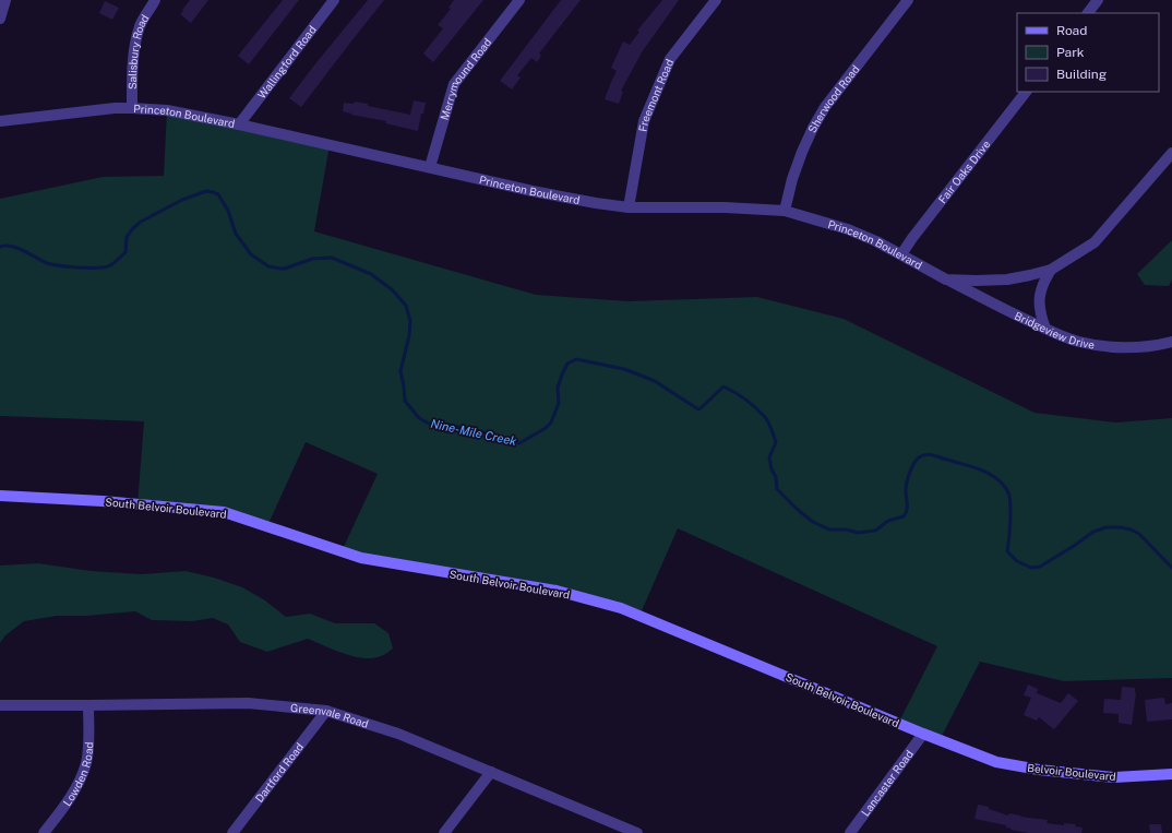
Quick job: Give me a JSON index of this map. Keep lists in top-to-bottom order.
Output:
{
  "streets": {
    "street": [
      "Salisbury Road",
      "Wallingford Road",
      "Merrymound Road",
      "Freemont Road",
      "Sherwood Road",
      "Princeton Boulevard",
      "Fair Oaks Drive",
      "Bridgeview Drive",
      "South Belvoir Boulevard",
      "Greenvale Road",
      "Dartford Road",
      "Belvoir Boulevard",
      "Lowden Road",
      "Lancaster Road"
    ]
  },
  "crossings": [
    ["Salisbury Road", "Princeton Boulevard"],
    ["Wallingford Road", "Princeton Boulevard"],
    ["Merrymound Road", "Princeton Boulevard"],
    ["Freemont Road", "Princeton Boulevard"],
    ["Sherwood Road", "Princeton Boulevard"],
    ["Princeton Boulevard", "Fair Oaks Drive"],
    ["Princeton Boulevard", "Bridgeview Drive"],
    ["South Belvoir Boulevard", "Belvoir Boulevard"],
    ["South Belvoir Boulevard", "Lancaster Road"],
    ["Greenvale Road", "Dartford Road"],
    ["Greenvale Road", "Lowden Road"]
  ],
  "water": ["Nine-Mile Creek"],
  "legend": ["Road", "Park", "Building"]
}
